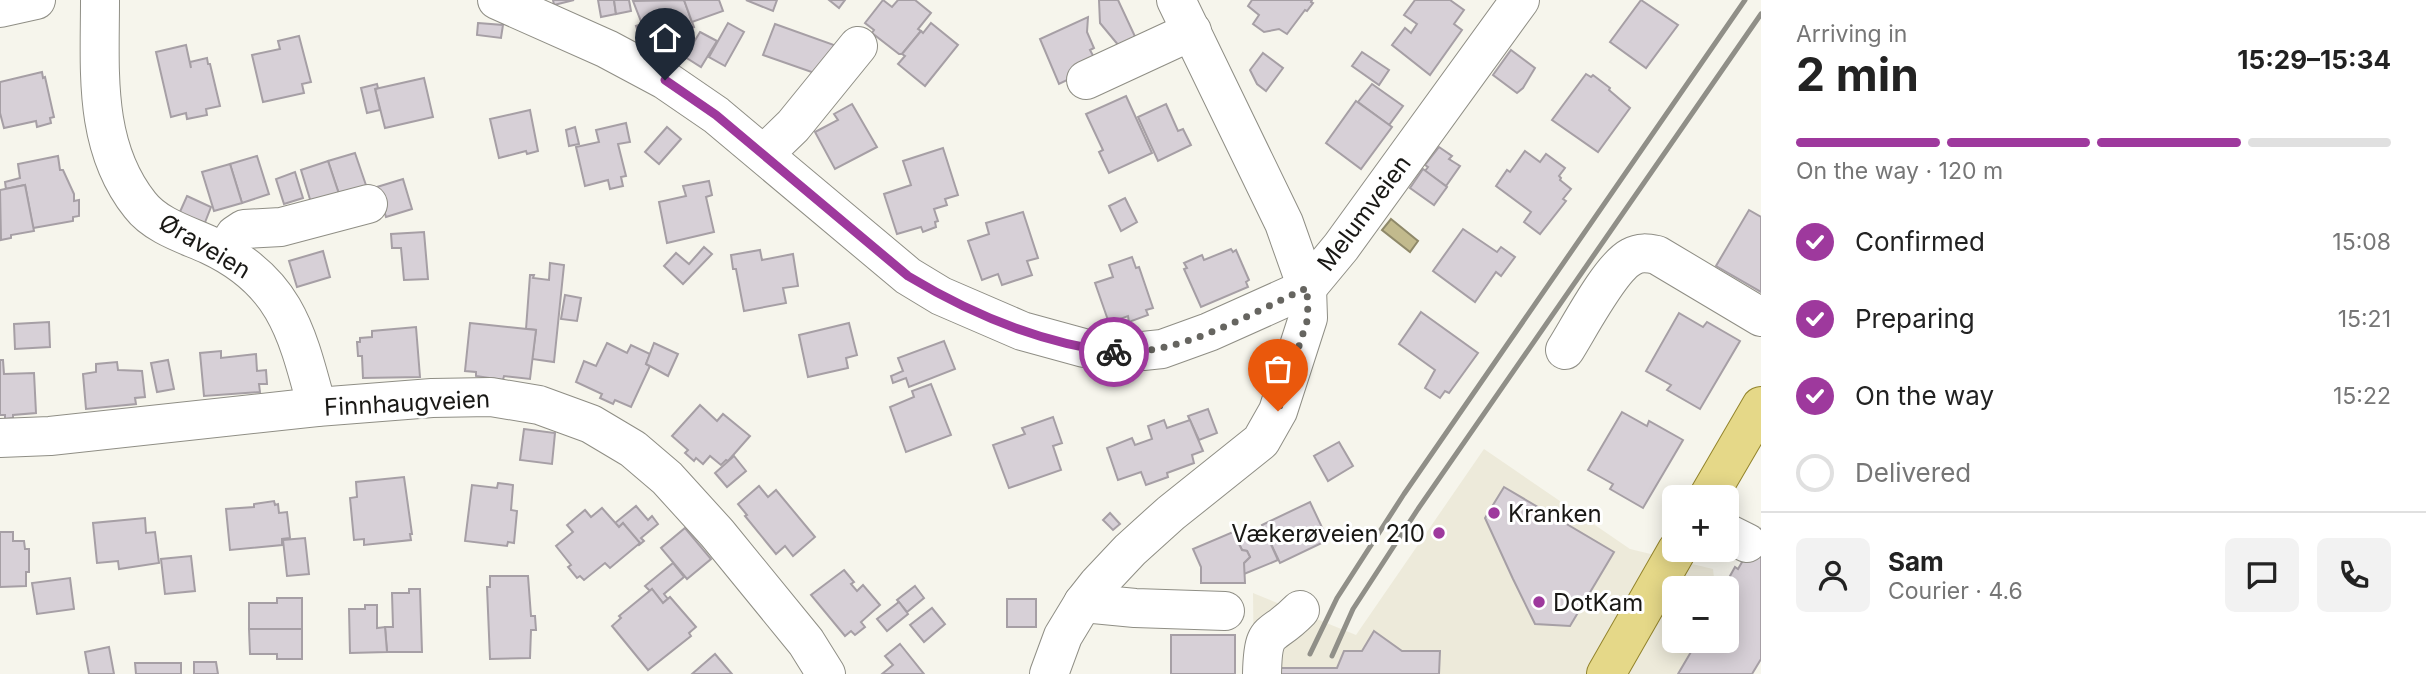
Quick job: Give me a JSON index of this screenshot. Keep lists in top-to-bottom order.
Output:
{
  "streets": {
    "street": ["Melumveien", "Øraveien", "Finnhaugveien"]
  },
  "crossings": [
    ["Øraveien", "Finnhaugveien"]
  ],
  "places": ["Kranken", "Vækerøveien 210", "DotKam"],
  "page": {
    "heading": ["2 min", "Arriving in", "15:29–15:34"],
    "panel": ["Sam", "Courier · 4.6"],
    "bar": "On the way · 120 m",
    "list": [
      ["Confirmed", "15:08"],
      ["Preparing", "15:21"],
      ["On the way", "15:22"],
      "Delivered"
    ],
    "map_buttons": ["+", "−"]
  }
}
